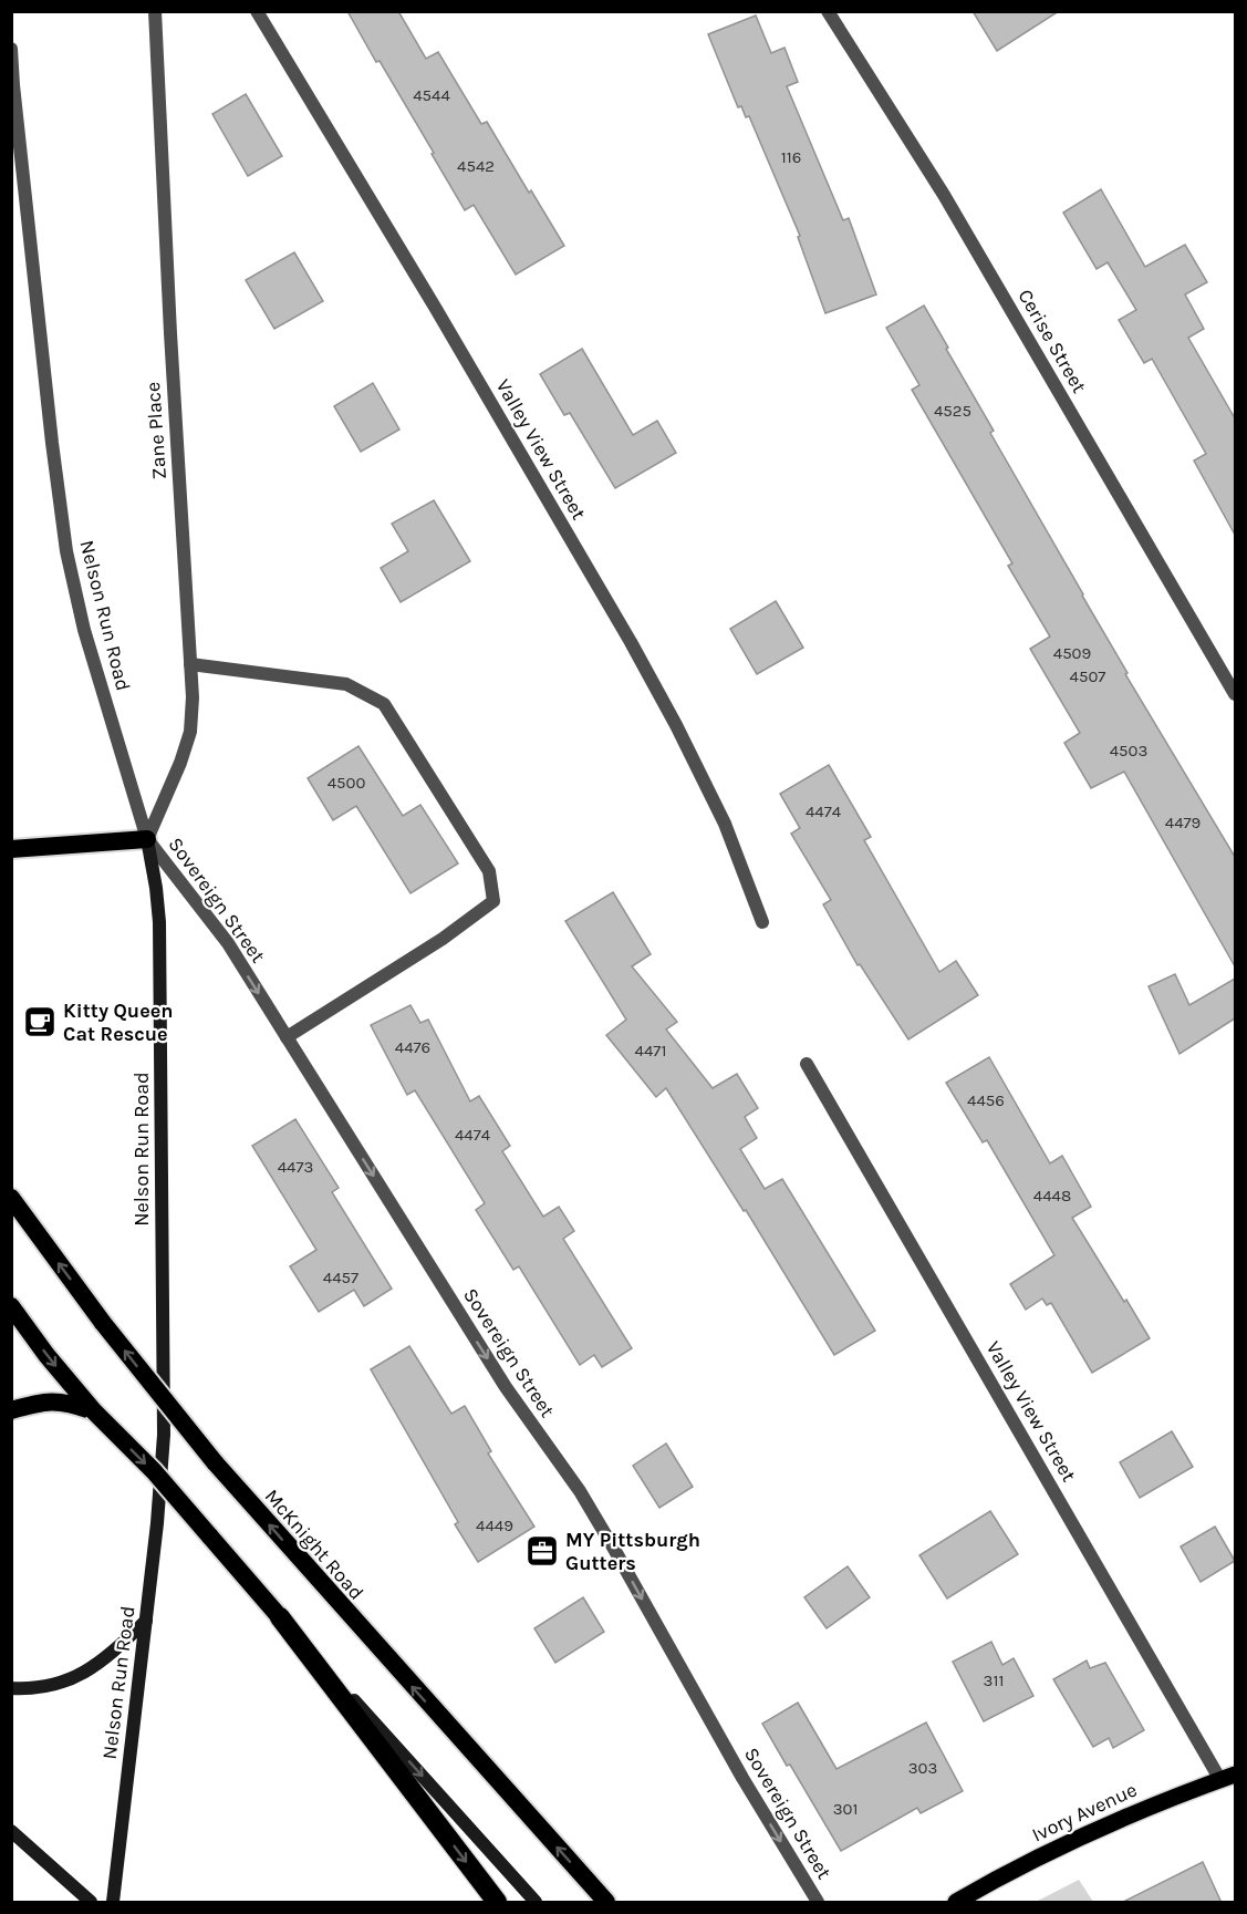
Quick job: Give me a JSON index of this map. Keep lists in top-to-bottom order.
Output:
{
  "streets": {
    "highway": ["McKnight Road"],
    "main road": ["Nelson Run Road", "Ivory Avenue"],
    "street": [
      "Cerise Street",
      "Zane Place",
      "Valley View Street",
      "Sovereign Street"
    ]
  },
  "crossings": [
    ["Zane Place", "Nelson Run Road"],
    ["Zane Place", "Sovereign Street"],
    ["Valley View Street", "Ivory Avenue"],
    ["Nelson Run Road", "Sovereign Street"]
  ],
  "one_way": ["Sovereign Street"],
  "places": {
    "cafe": ["Kitty Queen Cat Rescue"],
    "office": ["MY Pittsburgh Gutters"]
  },
  "house_numbers": [
    "4544",
    "116",
    "4542",
    "4525",
    "4509",
    "4507",
    "4503",
    "4500",
    "4474",
    "4479",
    "4476",
    "4471",
    "4456",
    "4474",
    "4473",
    "4448",
    "4457",
    "4449",
    "311",
    "303",
    "301"
  ]
}
